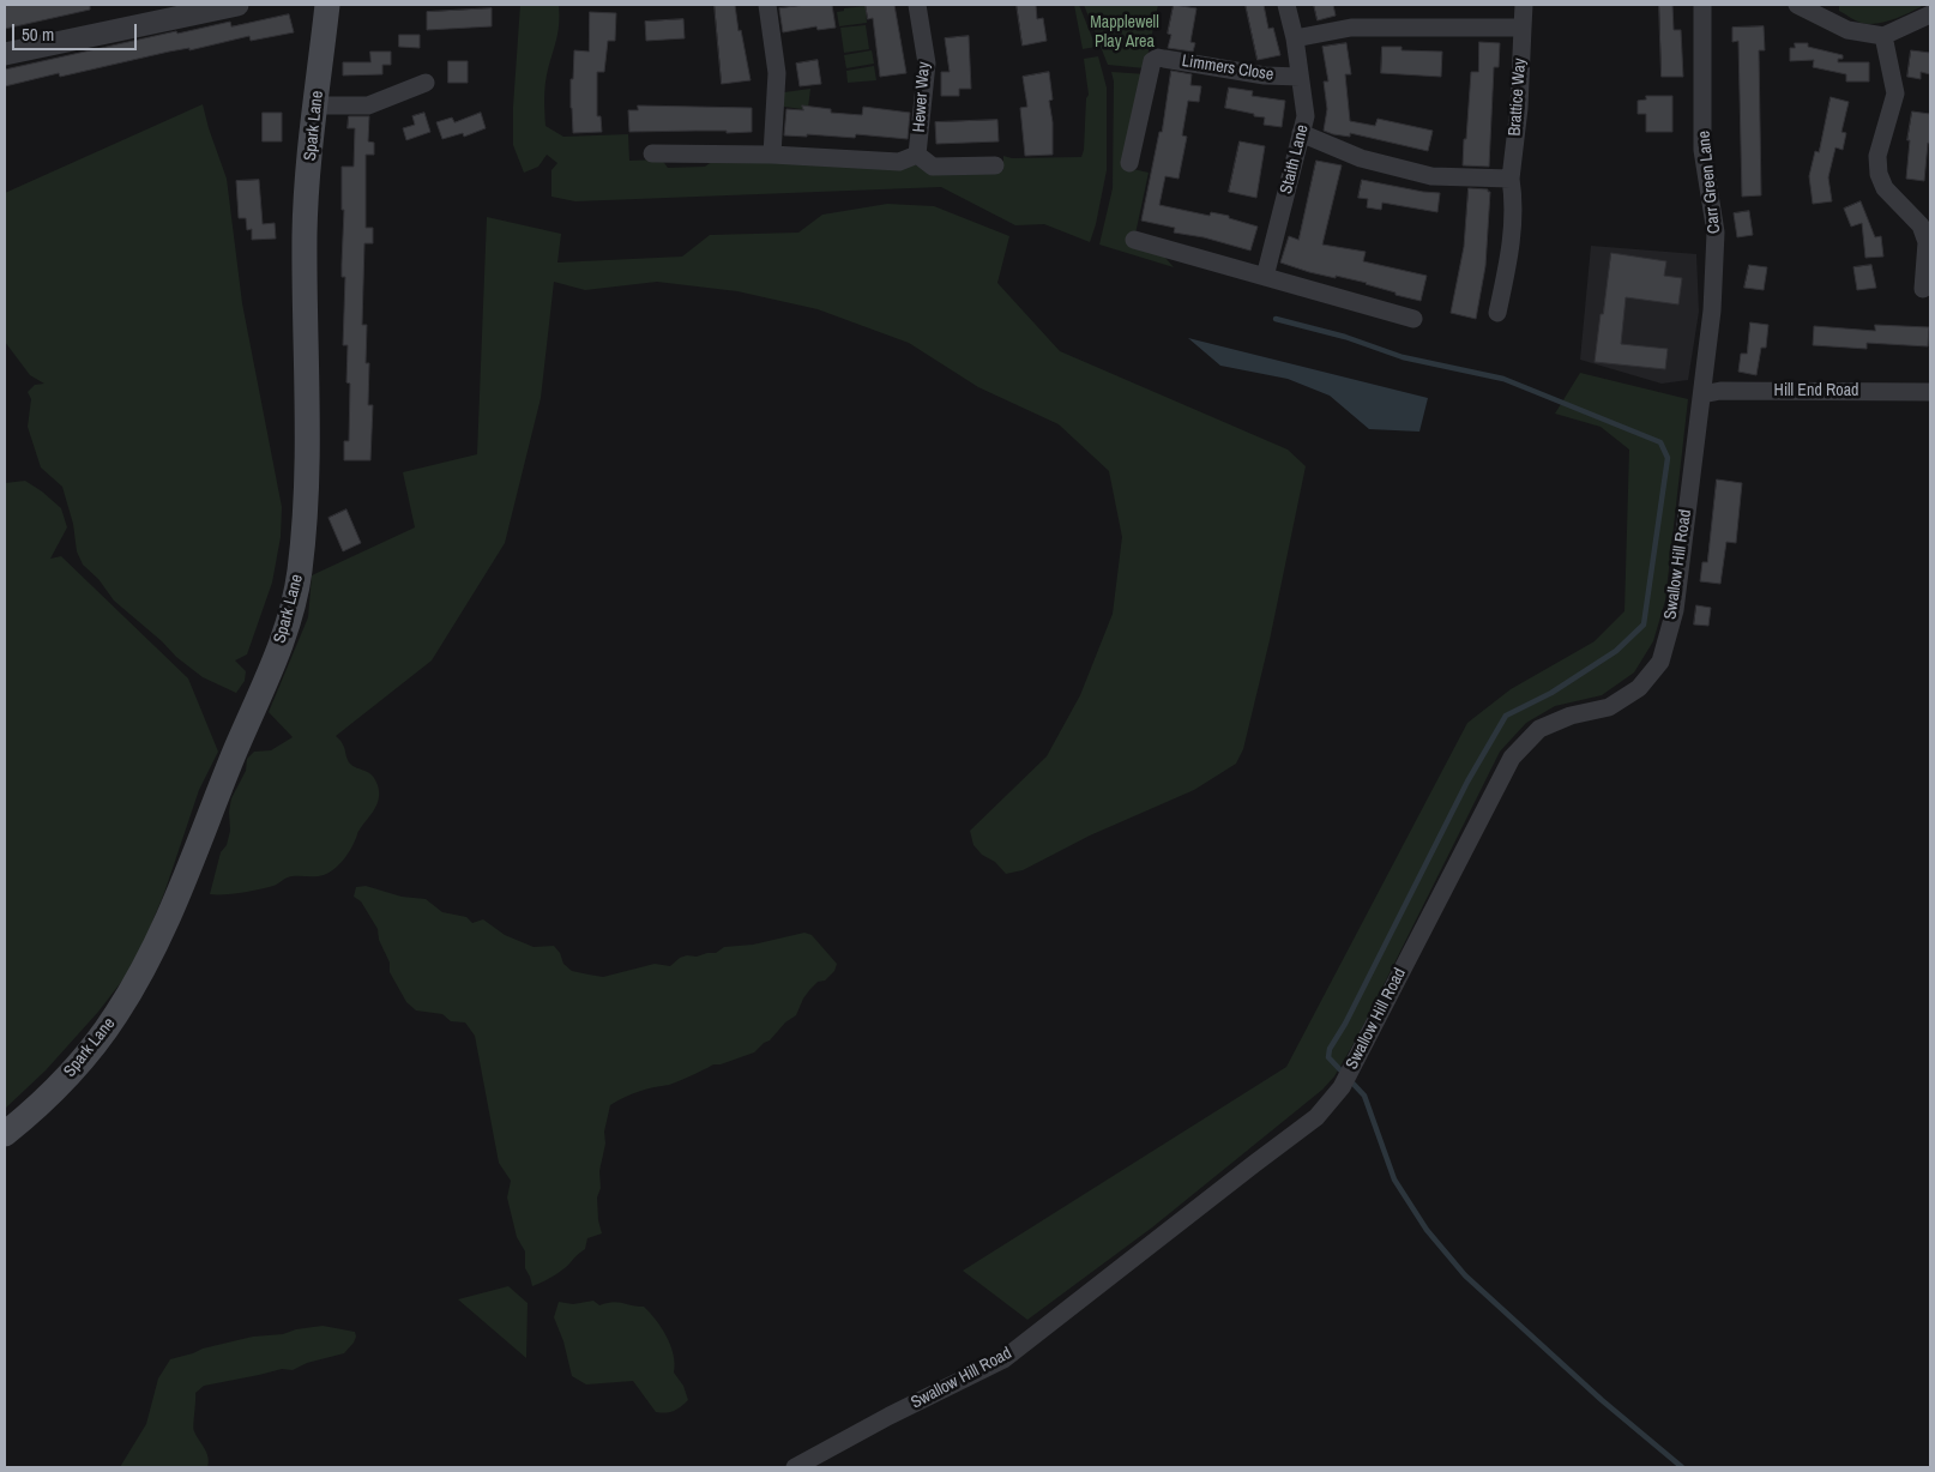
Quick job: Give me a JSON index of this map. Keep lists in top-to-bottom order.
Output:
{
  "streets": {
    "main road": ["Spark Lane"],
    "street": [
      "Limmers Close",
      "Hewer Way",
      "Brattice Way",
      "Staith Lane",
      "Carr Green Lane",
      "Hill End Road",
      "Swallow Hill Road"
    ]
  },
  "crossings": [
    ["Limmers Close", "Staith Lane"],
    ["Carr Green Lane", "Hill End Road"],
    ["Carr Green Lane", "Swallow Hill Road"],
    ["Hill End Road", "Swallow Hill Road"]
  ],
  "parks": ["Mapplewell Play Area"],
  "scale_bar": "50 m"
}
